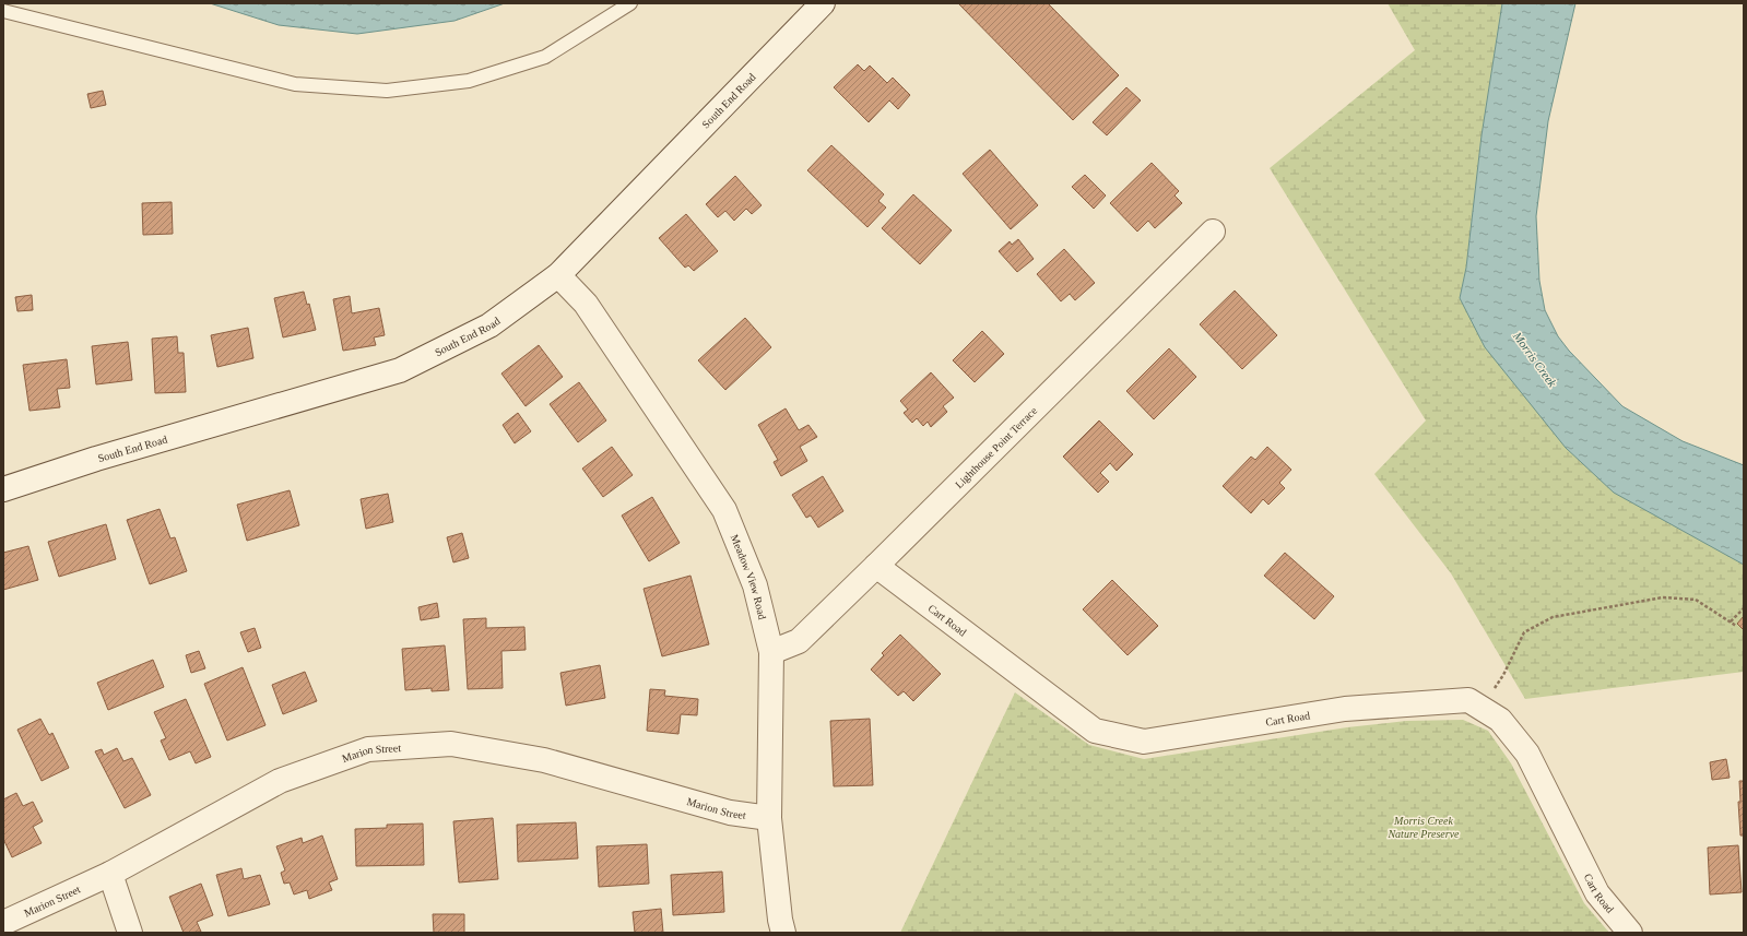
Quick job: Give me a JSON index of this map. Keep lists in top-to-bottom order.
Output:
{
  "streets": {
    "street": [
      "South End Road",
      "Lighthouse Point Terrace",
      "Meadow View Road",
      "Cart Road",
      "Marion Street"
    ]
  },
  "crossings": [
    ["South End Road", "Meadow View Road"],
    ["Lighthouse Point Terrace", "Meadow View Road"],
    ["Lighthouse Point Terrace", "Cart Road"],
    ["Meadow View Road", "Marion Street"]
  ],
  "water": ["Morris Creek"],
  "parks": ["Morris Creek Nature Preserve"]
}
